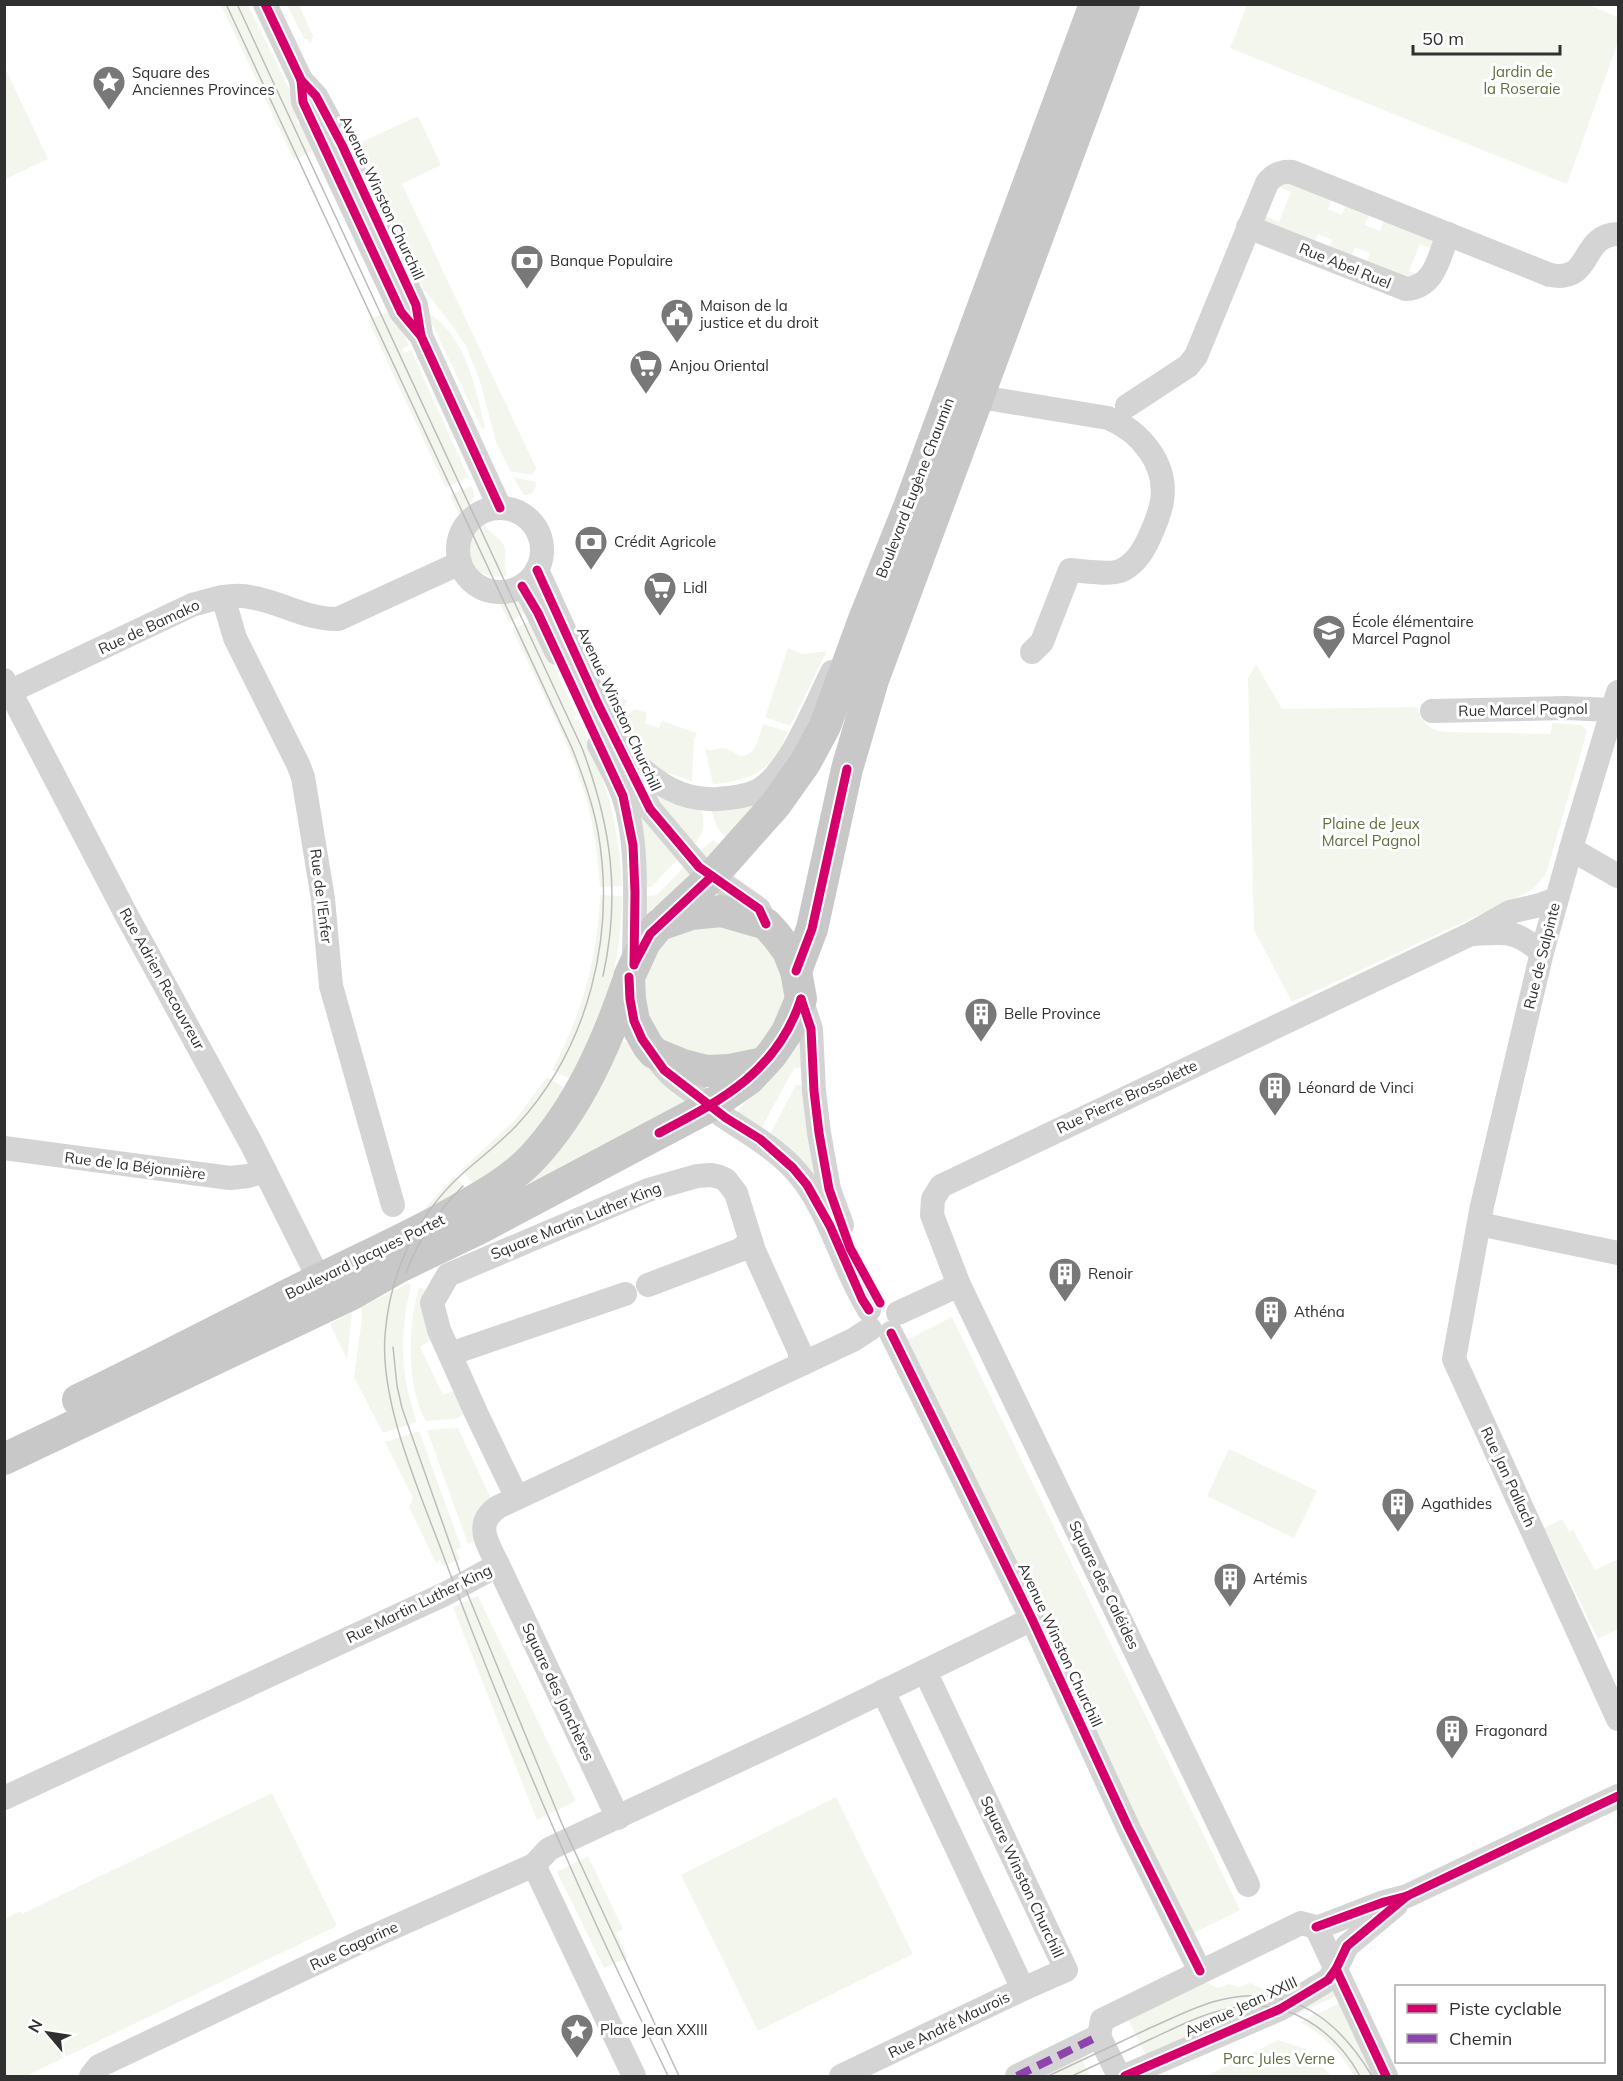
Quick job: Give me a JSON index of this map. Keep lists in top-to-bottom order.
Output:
{
  "streets": {
    "main road": ["Avenue Winston Churchill", "Boulevard Eugène Chaumin", "Boulevard Jacques Portet"],
    "street": [
      "Rue Abel Ruel",
      "Rue de Bamako",
      "Rue Marcel Pagnol",
      "Rue de l'Enfer",
      "Rue de Salpinte",
      "Rue Adrien Recouvreur",
      "Rue Pierre Brossolette",
      "Rue de la Béjonnière",
      "Square Martin Luther King",
      "Rue Jan Pallach",
      "Square des Caléides",
      "Rue Martin Luther King",
      "Square des Jonchères",
      "Square Winston Churchill",
      "Rue Gagarine",
      "Avenue Jean XXIII",
      "Rue André Maurois"
    ]
  },
  "crossings": [
    ["Avenue Winston Churchill", "Boulevard Eugène Chaumin"],
    ["Avenue Winston Churchill", "Rue de Bamako"],
    ["Avenue Winston Churchill", "Boulevard Jacques Portet"],
    ["Avenue Winston Churchill", "Rue Martin Luther King"],
    ["Avenue Winston Churchill", "Avenue Jean XXIII"],
    ["Boulevard Eugène Chaumin", "Boulevard Jacques Portet"],
    ["Rue de Bamako", "Rue de l'Enfer"],
    ["Rue de Bamako", "Rue Adrien Recouvreur"],
    ["Rue Marcel Pagnol", "Rue de Salpinte"],
    ["Rue de Salpinte", "Rue Pierre Brossolette"],
    ["Rue de Salpinte", "Rue Jan Pallach"],
    ["Rue Adrien Recouvreur", "Rue de la Béjonnière"],
    ["Rue Adrien Recouvreur", "Boulevard Jacques Portet"],
    ["Rue Pierre Brossolette", "Square des Caléides"],
    ["Square Martin Luther King", "Rue Martin Luther King"],
    ["Rue Martin Luther King", "Square des Jonchères"],
    ["Square des Jonchères", "Rue Gagarine"],
    ["Square Winston Churchill", "Rue André Maurois"]
  ],
  "parks": ["Jardin de la Roseraie", "Plaine de Jeux Marcel Pagnol", "Parc Jules Verne"],
  "places": {
    "place": ["Square des Anciennes Provinces", "Place Jean XXIII"],
    "bank": ["Banque Populaire", "Crédit Agricole"],
    "public building": ["Maison de la justice et du droit"],
    "supermarket": ["Anjou Oriental", "Lidl"],
    "school or university": ["École élémentaire Marcel Pagnol"],
    "building": [
      "Belle Province",
      "Léonard de Vinci",
      "Renoir",
      "Athéna",
      "Agathides",
      "Artémis",
      "Fragonard"
    ]
  },
  "legend": ["Piste cyclable", "Chemin"],
  "scale_bar": "50 m",
  "north": "top left"
}
